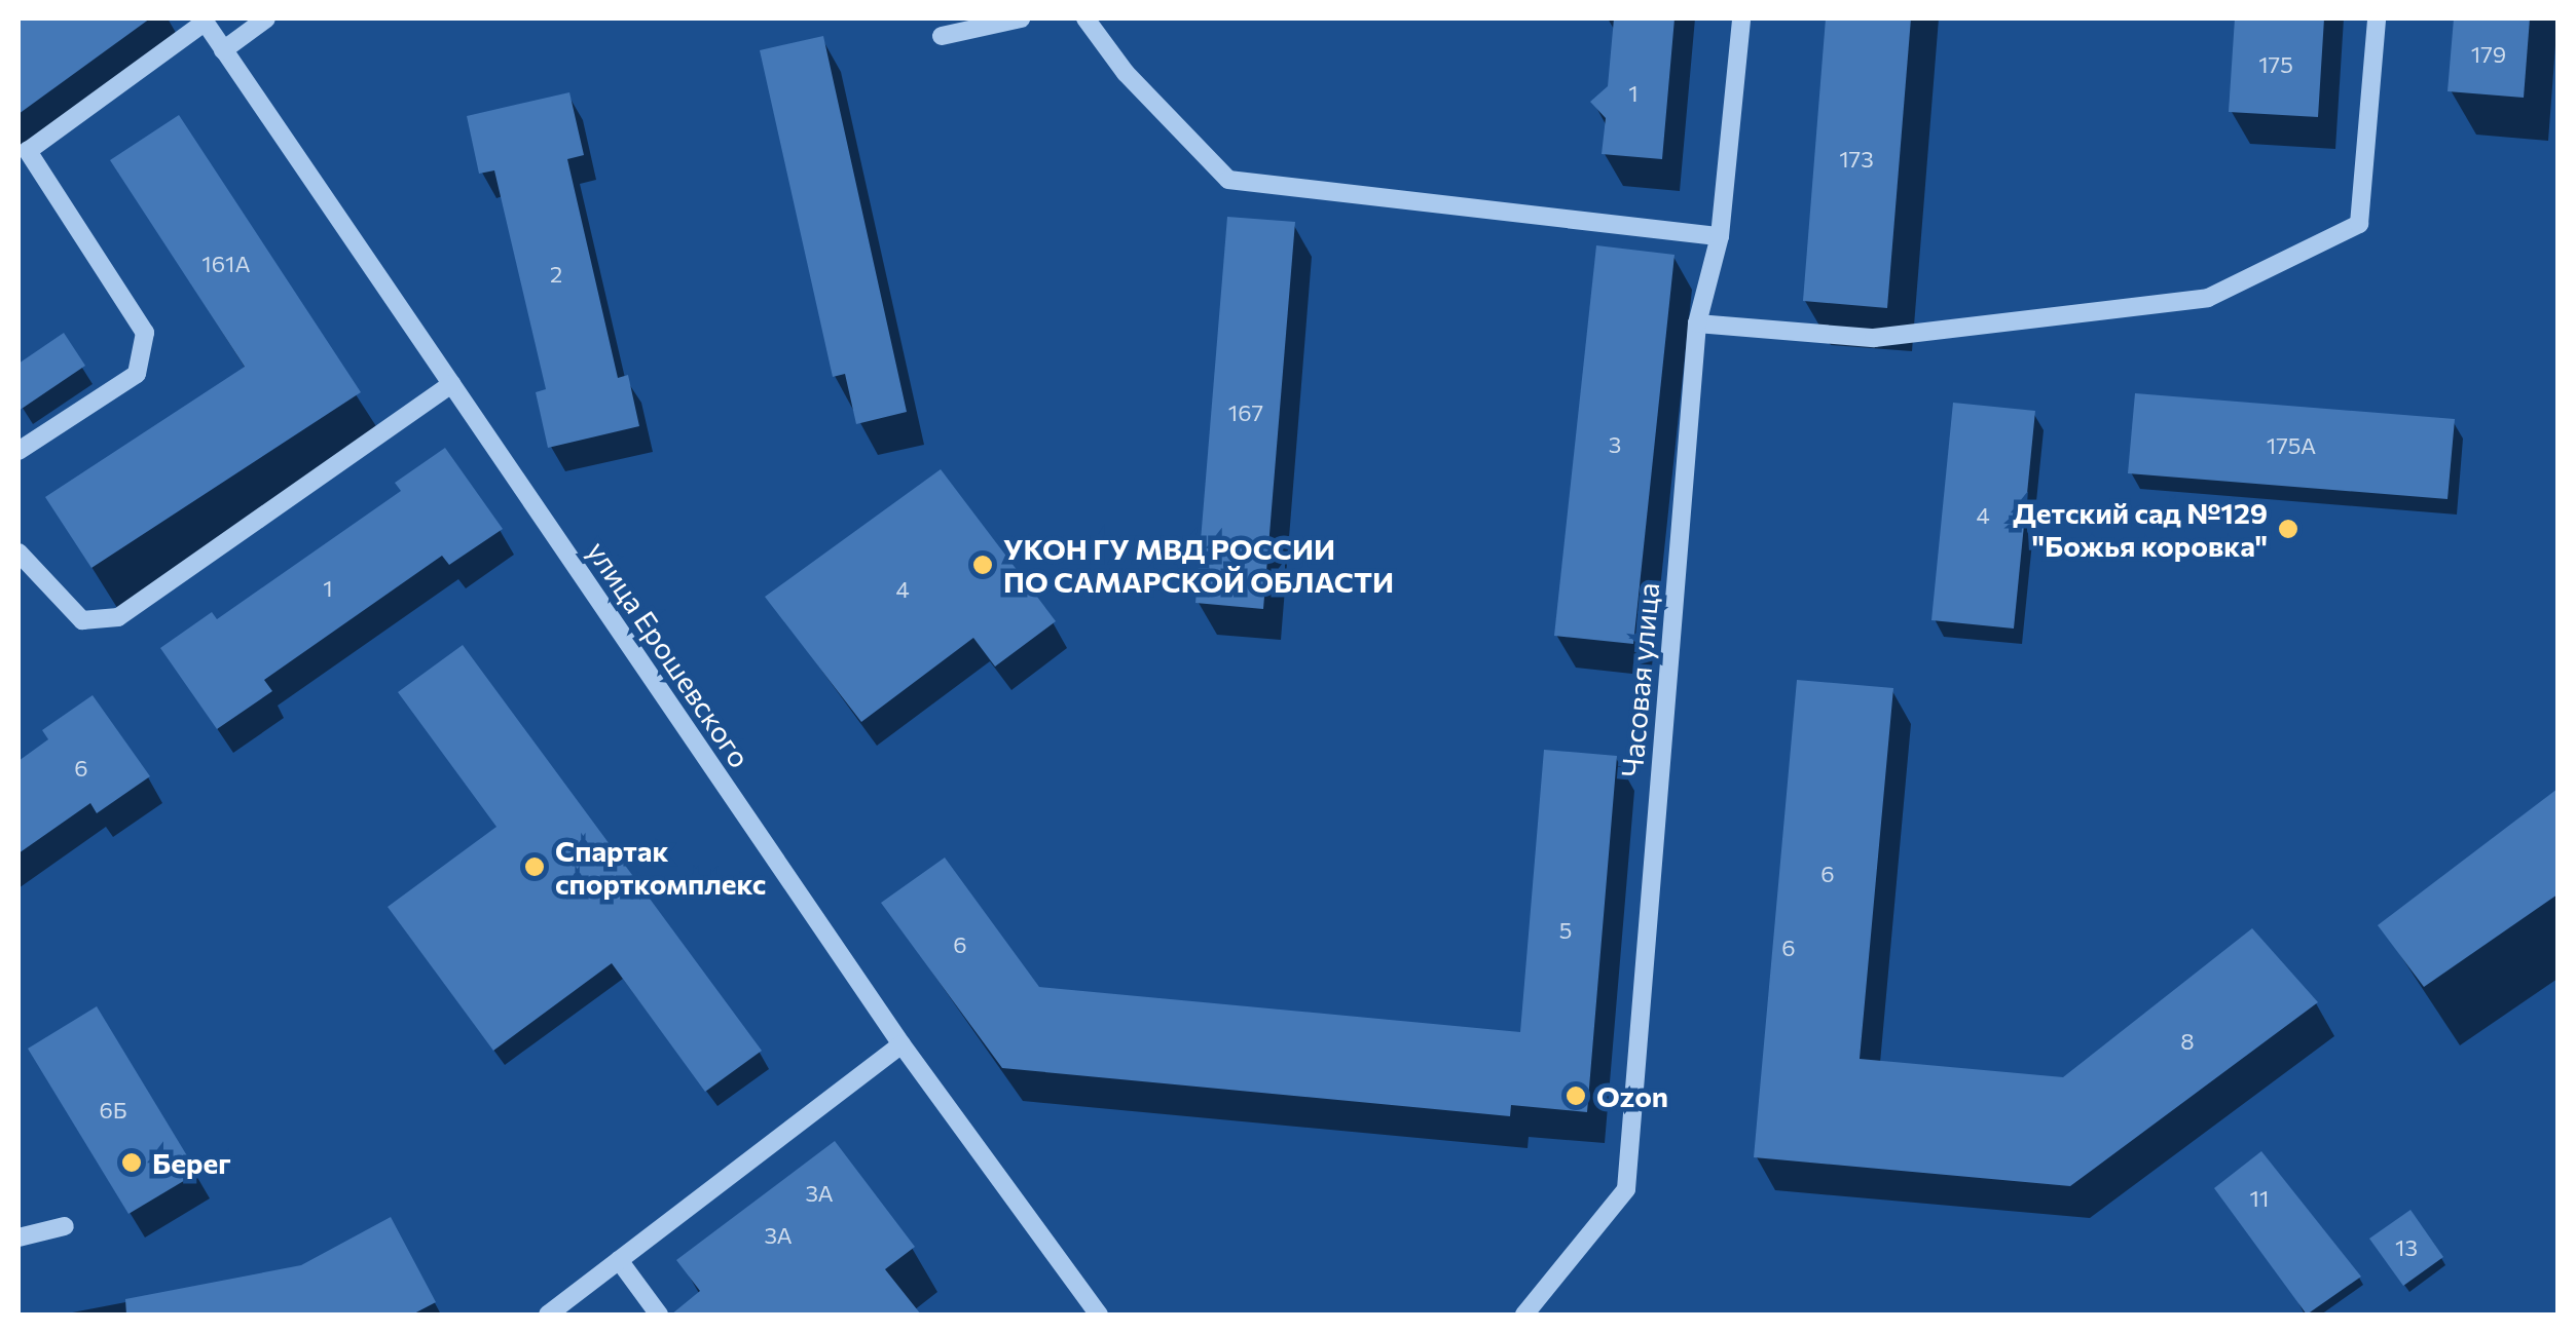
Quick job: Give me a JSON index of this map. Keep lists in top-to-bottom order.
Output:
{
  "streets": {
    "street": ["улица Ерошевского", "Часовая улица"]
  },
  "places": [
    "Детский сад №129 \"Божья коровка\"",
    "УКОН ГУ МВД РОССИИ ПО САМАРСКОЙ ОБЛАСТИ",
    "Спартак спорткомплекс",
    "Ozon",
    "Берег"
  ],
  "house_numbers": [
    "179",
    "175",
    "1",
    "173",
    "161А",
    "2",
    "167",
    "3",
    "175А",
    "4",
    "1",
    "4",
    "6",
    "6",
    "5",
    "6",
    "6",
    "8",
    "6Б",
    "3А",
    "11",
    "3А",
    "13"
  ]
}
